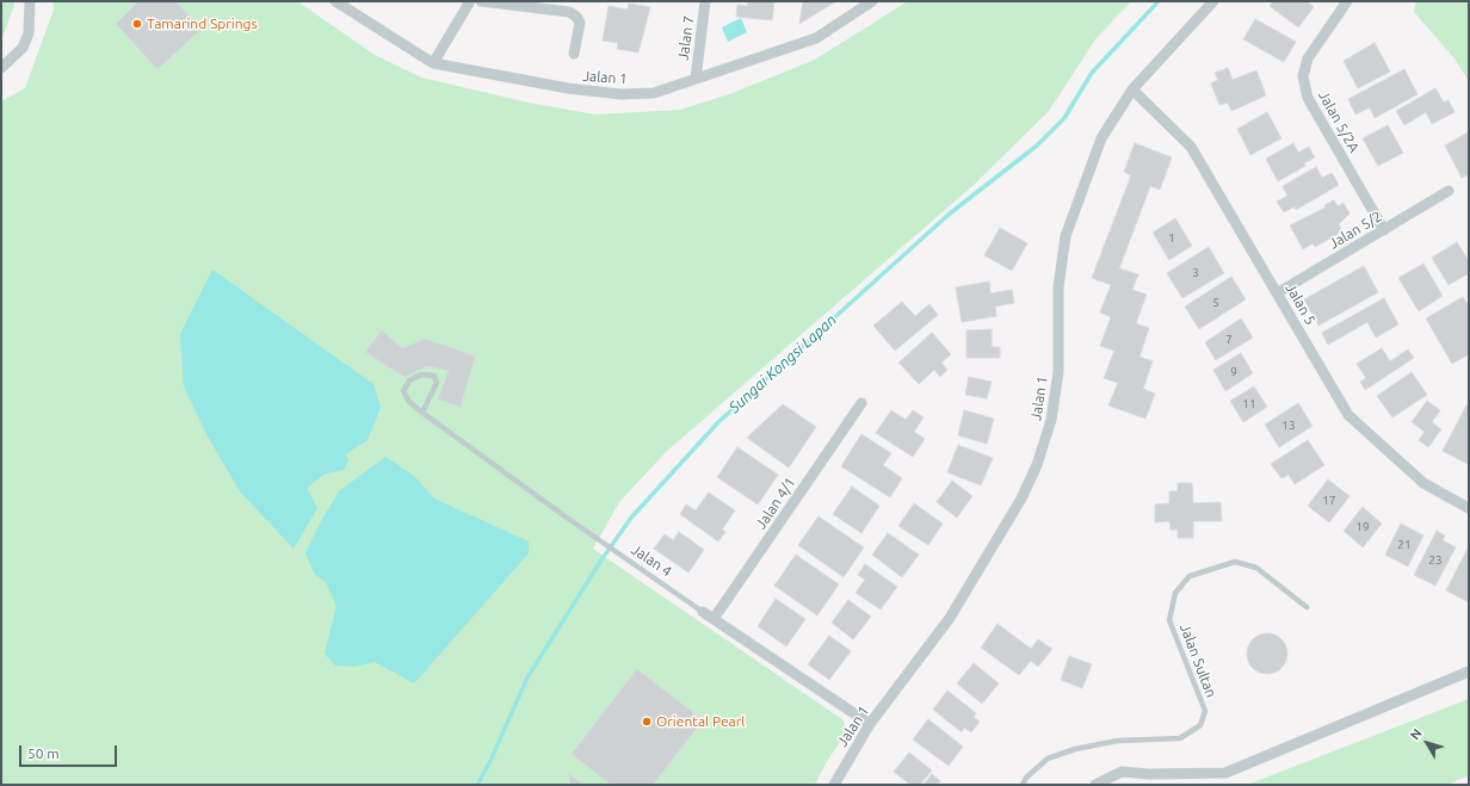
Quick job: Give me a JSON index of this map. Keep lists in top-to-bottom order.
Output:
{
  "streets": {
    "street": [
      "Jalan 7",
      "Jalan 1",
      "Jalan 5/2A",
      "Jalan 5/2",
      "Jalan 5",
      "Jalan 4/1",
      "Jalan 4"
    ],
    "lane": ["Jalan Sultan"]
  },
  "crossings": [
    ["Jalan 7", "Jalan 1"],
    ["Jalan 1", "Jalan 5"],
    ["Jalan 1", "Jalan 4"],
    ["Jalan 5/2A", "Jalan 5/2"],
    ["Jalan 5/2", "Jalan 5"],
    ["Jalan 4/1", "Jalan 4"]
  ],
  "water": ["Sungai Kongsi Lapan"],
  "places": ["Tamarind Springs", "Oriental Pearl"],
  "house_numbers": [
    "1",
    "3",
    "5",
    "7",
    "9",
    "11",
    "13",
    "17",
    "19",
    "21",
    "23"
  ],
  "scale_bar": "50 m",
  "north": "top left"
}
